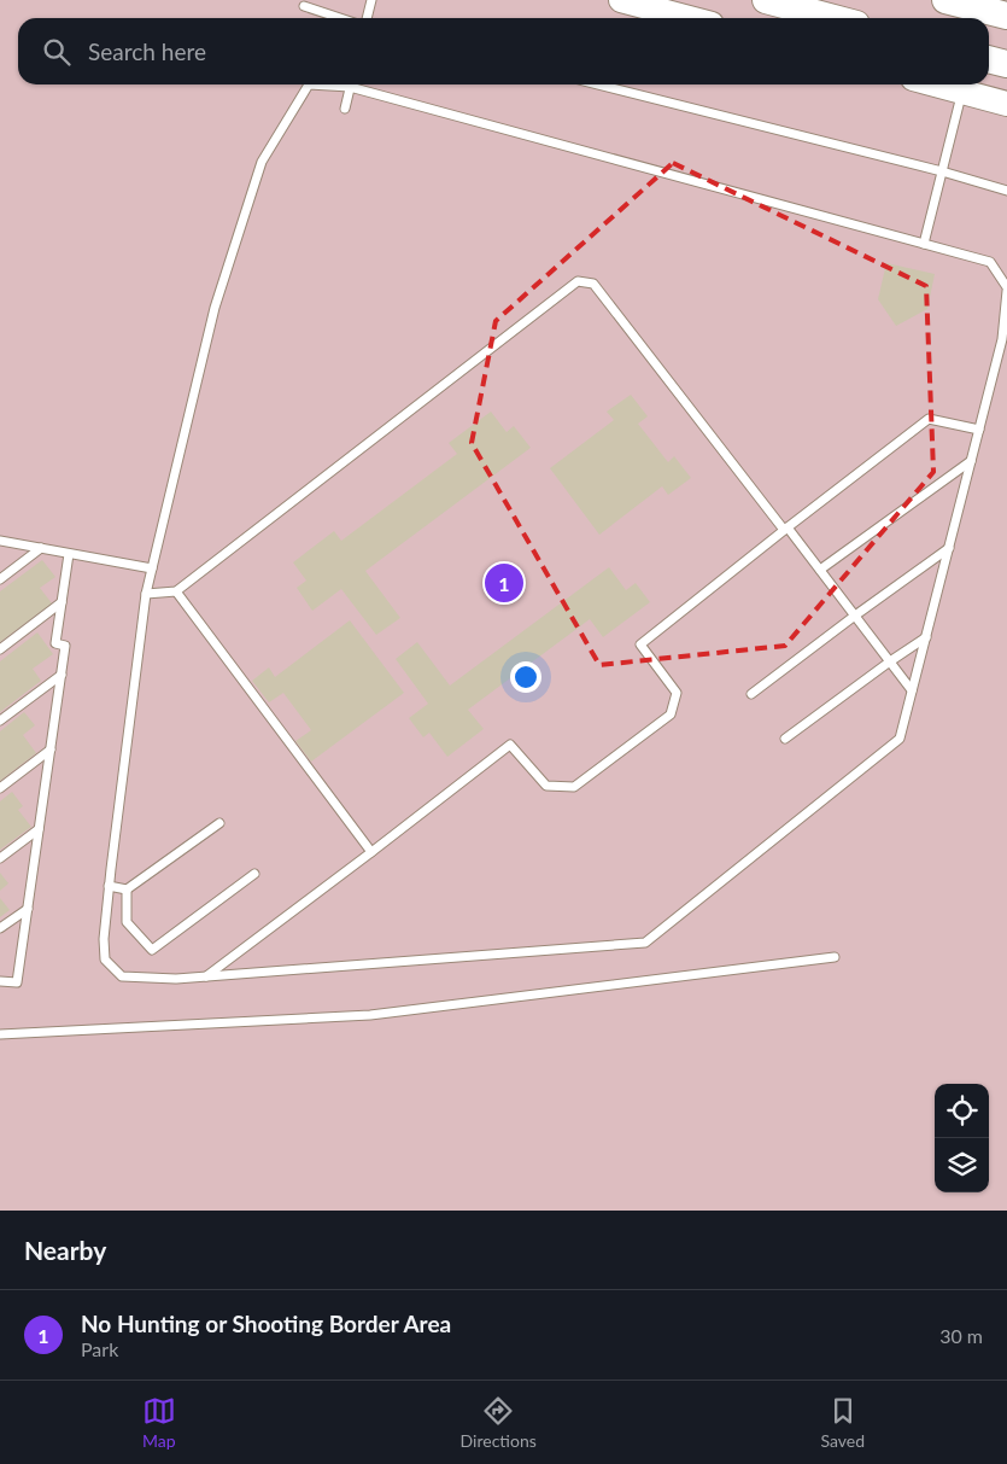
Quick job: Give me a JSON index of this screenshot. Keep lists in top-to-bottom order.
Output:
{
  "page": {
    "search": "Search here",
    "pins": "1",
    "heading": "Nearby",
    "list": [
      {
        "mark": "1",
        "name": "No Hunting or Shooting Border Area",
        "note": "Park",
        "value": "30 m"
      }
    ],
    "nav": ["Map", "Directions", "Saved"]
  }
}
